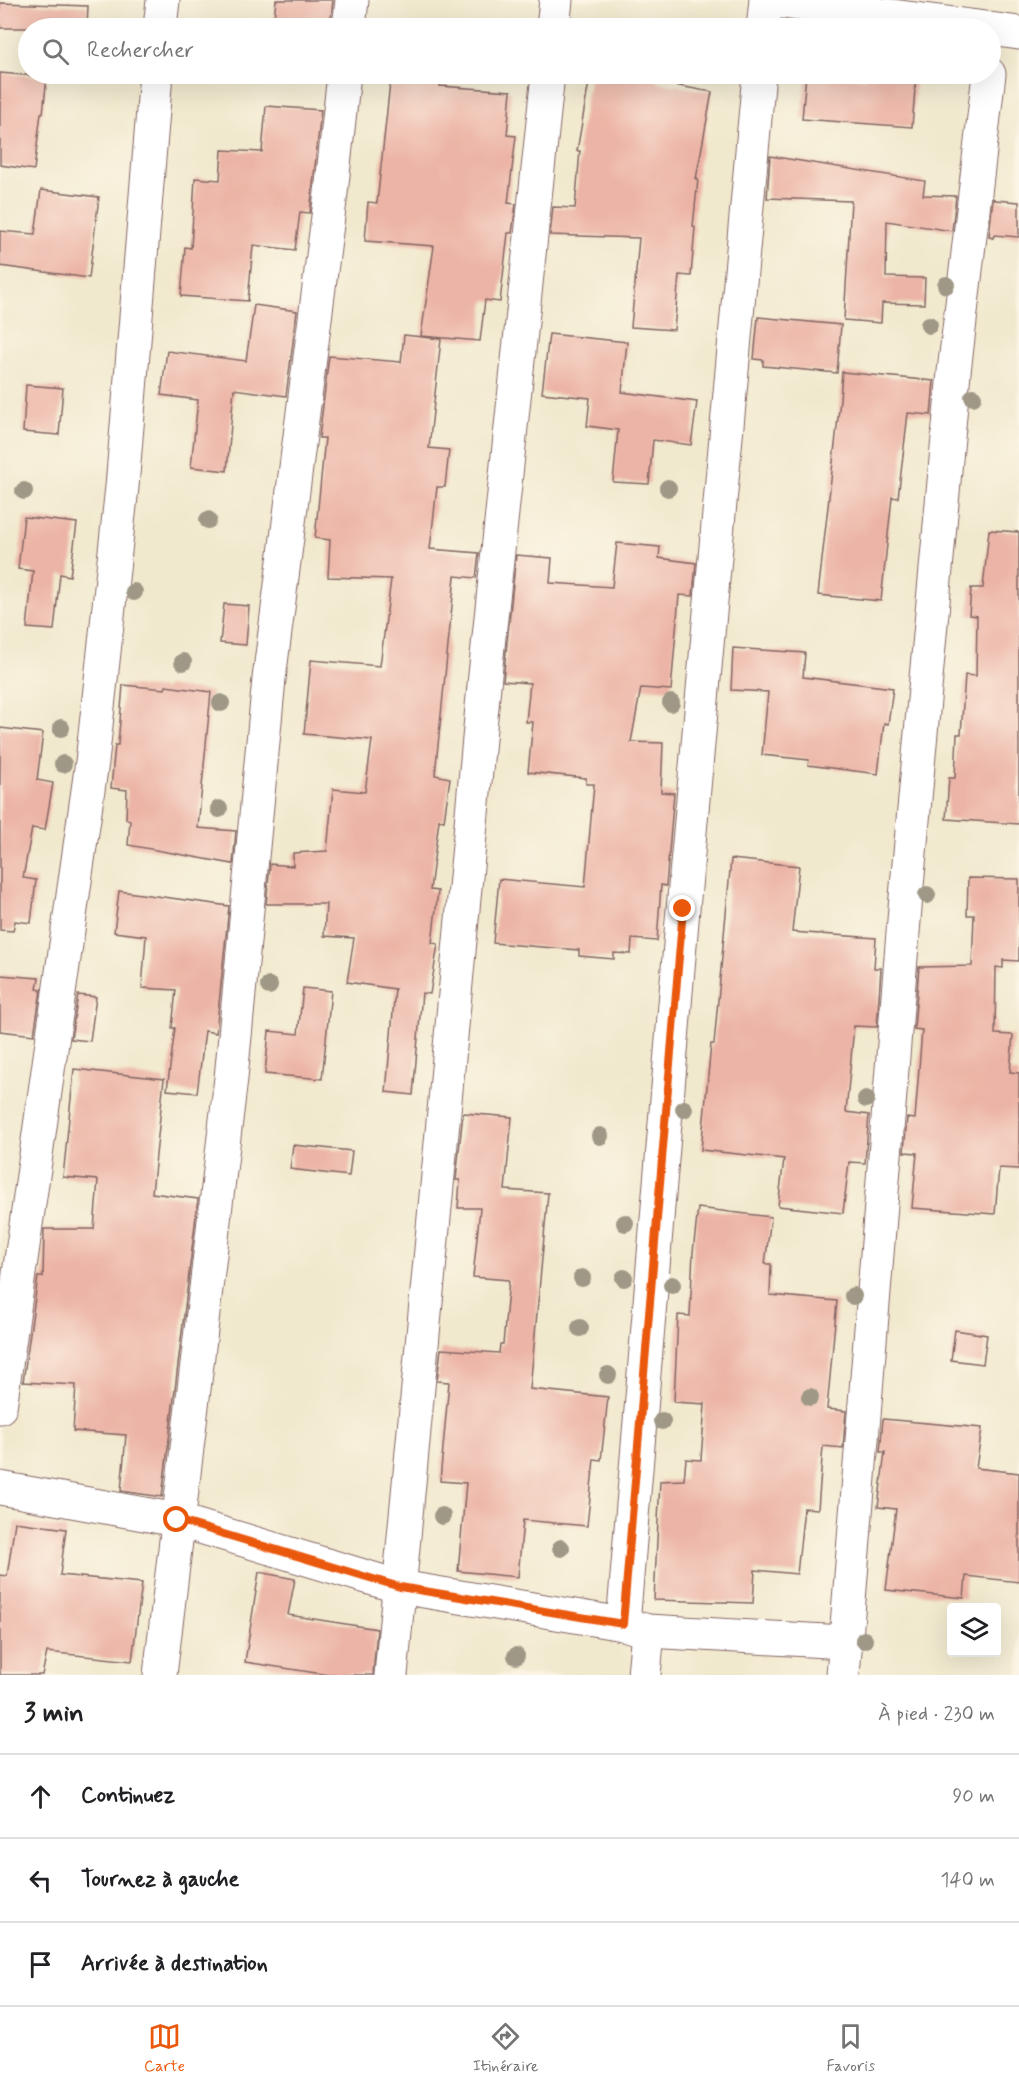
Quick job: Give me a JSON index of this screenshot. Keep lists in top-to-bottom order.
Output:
{
  "page": {
    "search": "Rechercher",
    "heading": ["3 min", "À pied · 230 m"],
    "list": [
      ["Continuez", "90 m"],
      ["Tournez à gauche", "140 m"],
      "Arrivée à destination"
    ],
    "nav": ["Carte", "Itinéraire", "Favoris"]
  }
}
